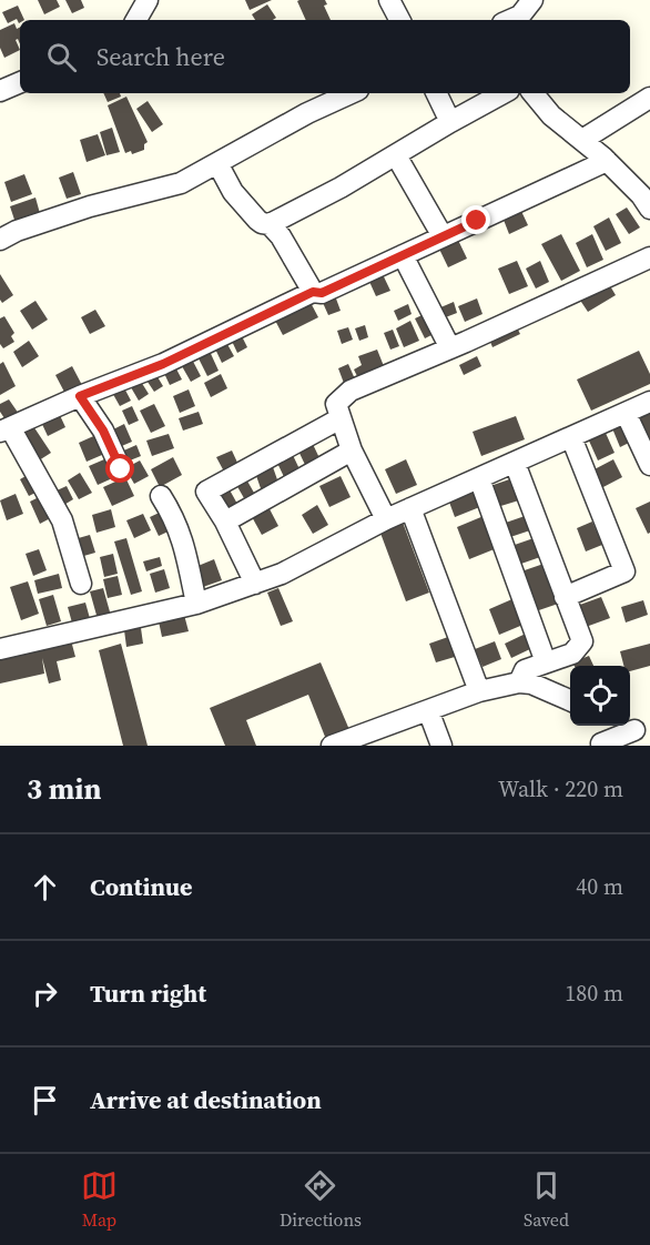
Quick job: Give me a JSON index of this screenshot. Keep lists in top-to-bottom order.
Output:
{
  "page": {
    "search": "Search here",
    "heading": ["3 min", "Walk · 220 m"],
    "list": [
      ["Continue", "40 m"],
      ["Turn right", "180 m"],
      "Arrive at destination"
    ],
    "nav": ["Map", "Directions", "Saved"]
  }
}
